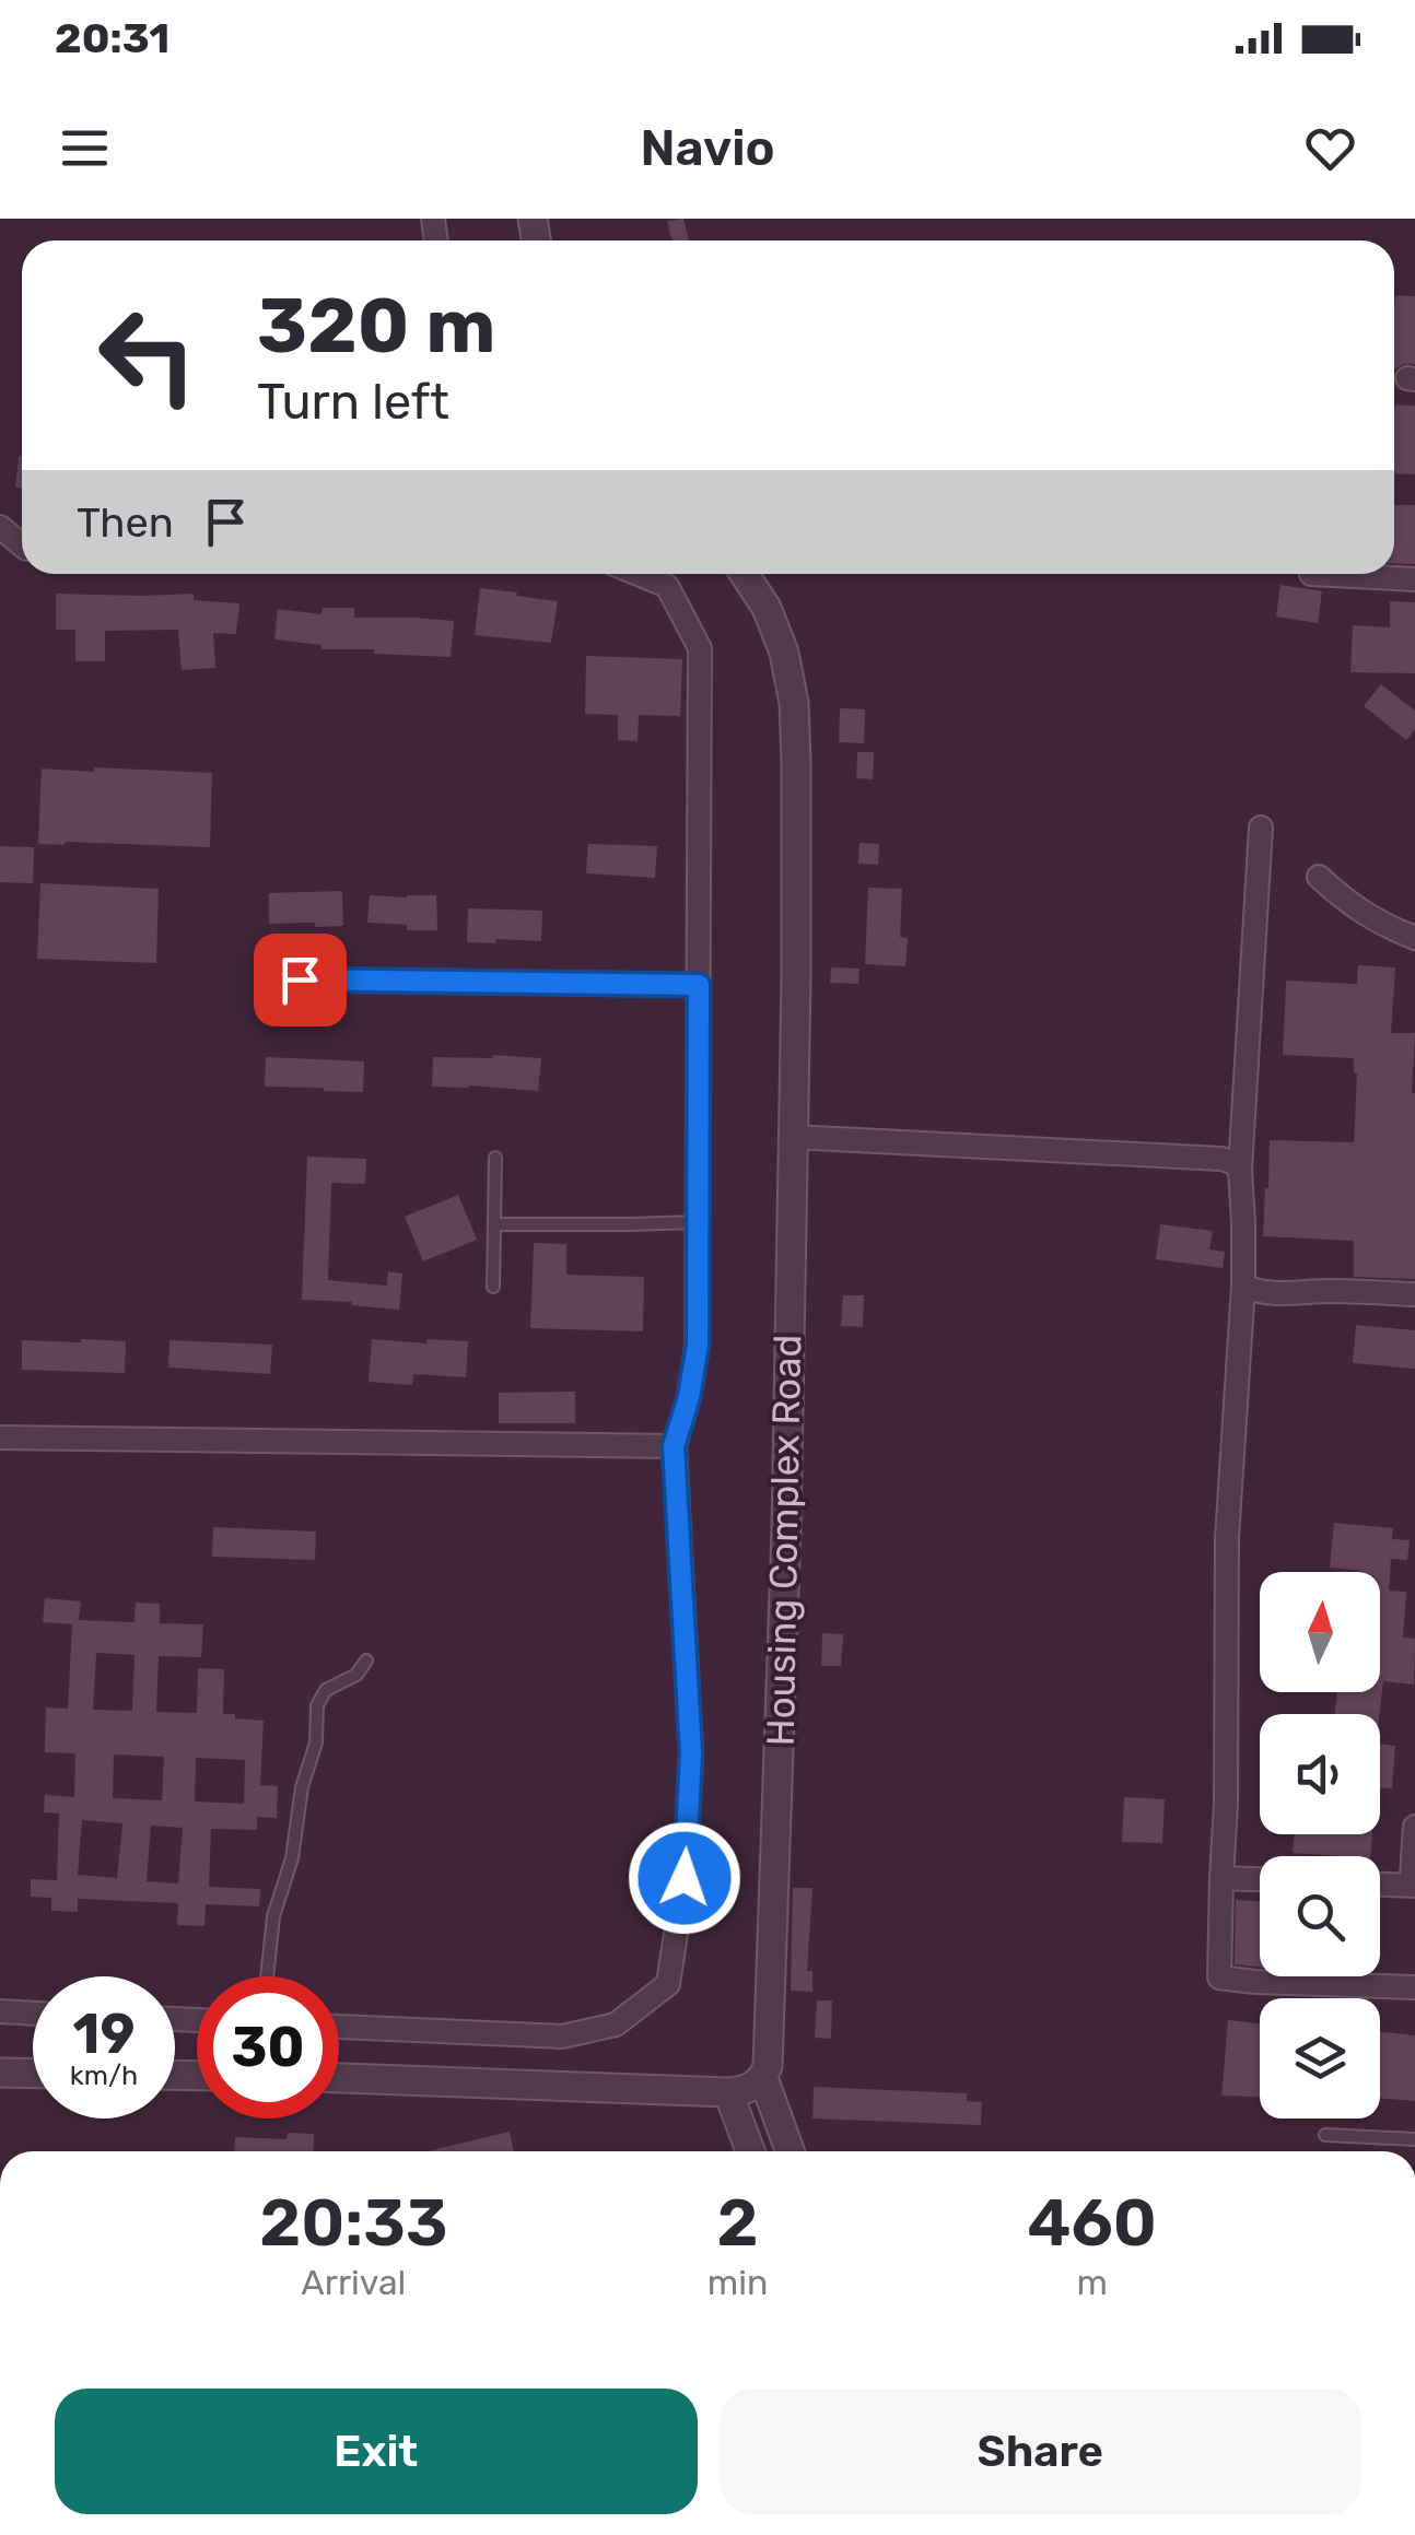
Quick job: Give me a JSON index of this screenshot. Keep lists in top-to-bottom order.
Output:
{
  "streets": {
    "street": ["Housing Complex Road"]
  },
  "north": "top",
  "page": {
    "status": "20:31",
    "header": "Navio",
    "turn": ["320 m", "Turn left"],
    "then": "Then",
    "speed": "19 km/h",
    "limit": "30",
    "eta": [
      "20:33",
      "Arrival",
      "2",
      "min",
      "460",
      "m"
    ],
    "buttons": ["Exit", "Share"]
  }
}
